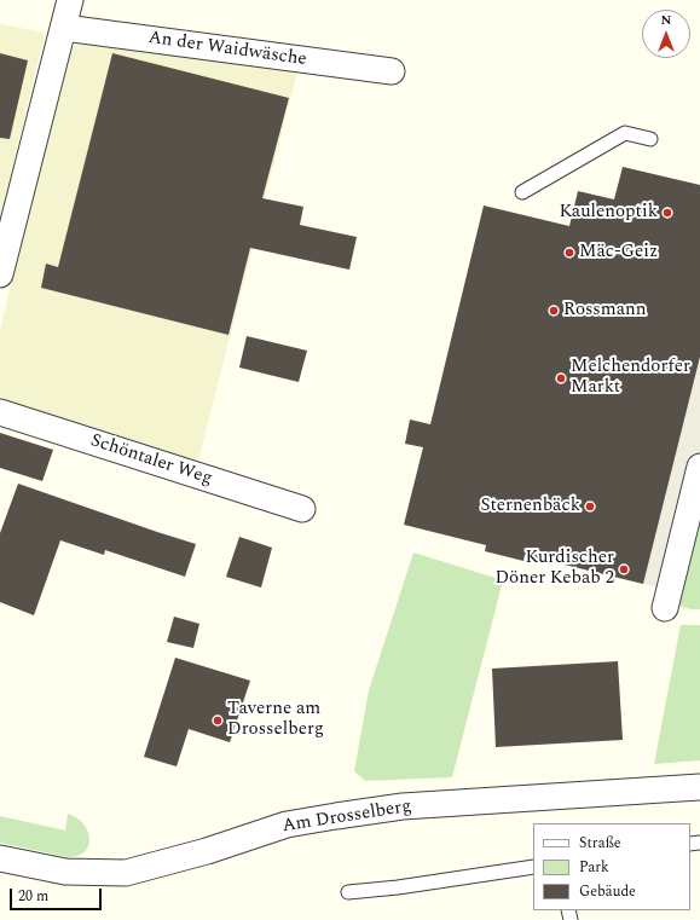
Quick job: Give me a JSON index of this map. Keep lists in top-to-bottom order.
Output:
{
  "streets": {
    "street": ["An der Waidwäsche", "Schöntaler Weg", "Am Drosselberg"]
  },
  "places": [
    "Kaulenoptik",
    "Mäc-Geiz",
    "Rossmann",
    "Melchendorfer Markt",
    "Sternenbäck",
    "Kurdischer Döner Kebab 2",
    "Taverne am Drosselberg"
  ],
  "legend": ["Straße", "Park", "Gebäude"],
  "scale_bar": "20 m",
  "north": "top"
}
